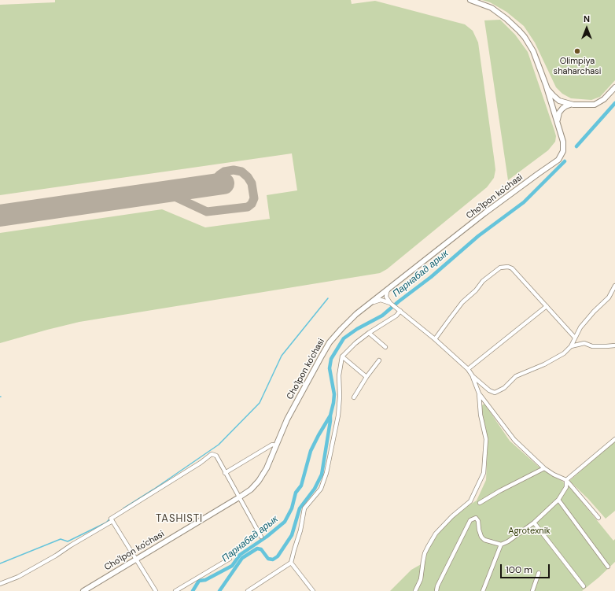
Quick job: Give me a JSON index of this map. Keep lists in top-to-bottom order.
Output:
{
  "streets": {
    "main road": ["Cho'lpon ko'chasi"]
  },
  "districts": ["TASHISTI"],
  "water": ["Парнабад арык"],
  "parks": ["Agrotexnik"],
  "places": ["Olimpiya shaharchasi"],
  "scale_bar": "100 m",
  "north": "top"
}
